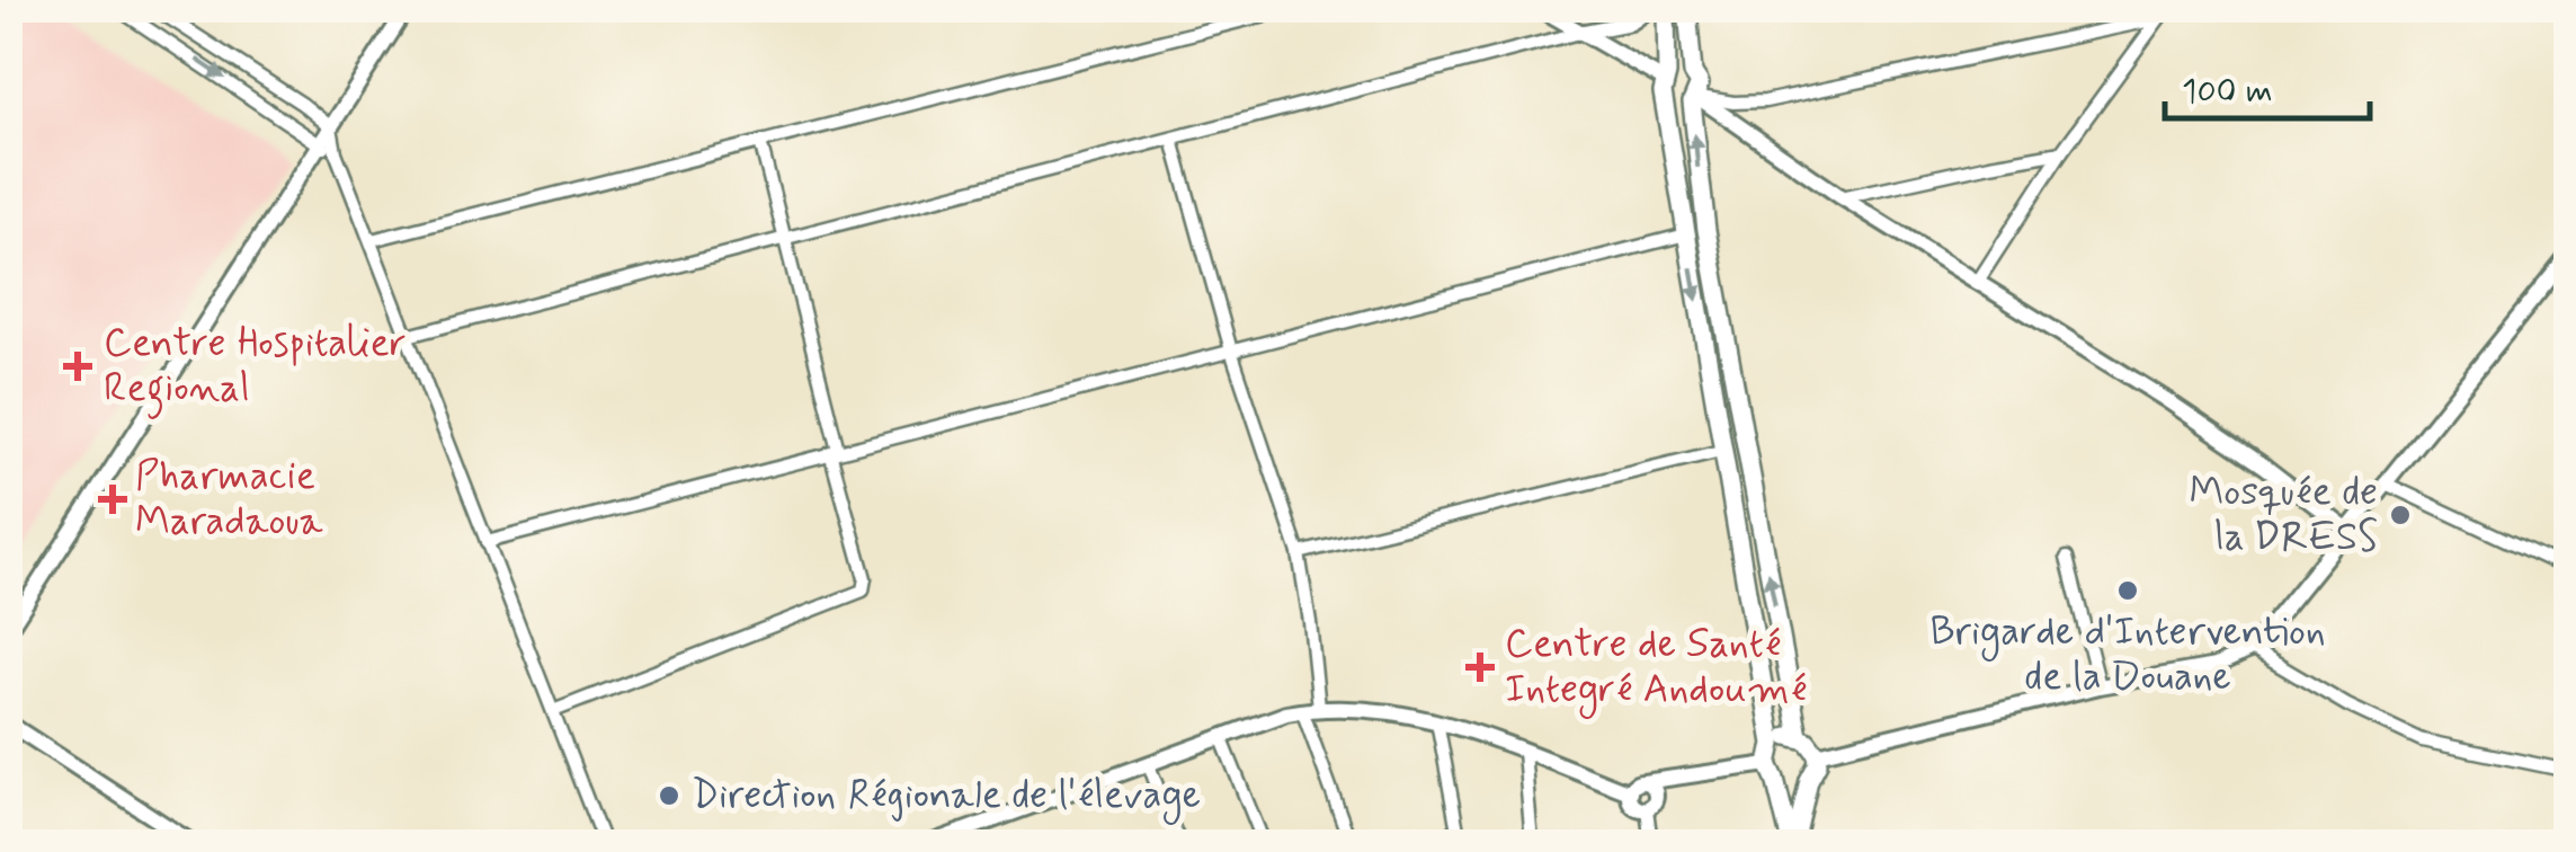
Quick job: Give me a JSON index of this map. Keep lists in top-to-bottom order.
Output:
{
  "places": {
    "health": ["Centre Hospitalier Regional", "Pharmacie Maradaoua", "Centre de Santé Integré Andoumé"],
    "other": ["Mosquée de la DRESS", "Brigarde d'Intervention de la Douane", "Direction Régionale de l'élevage"]
  },
  "scale_bar": "100 m"
}
